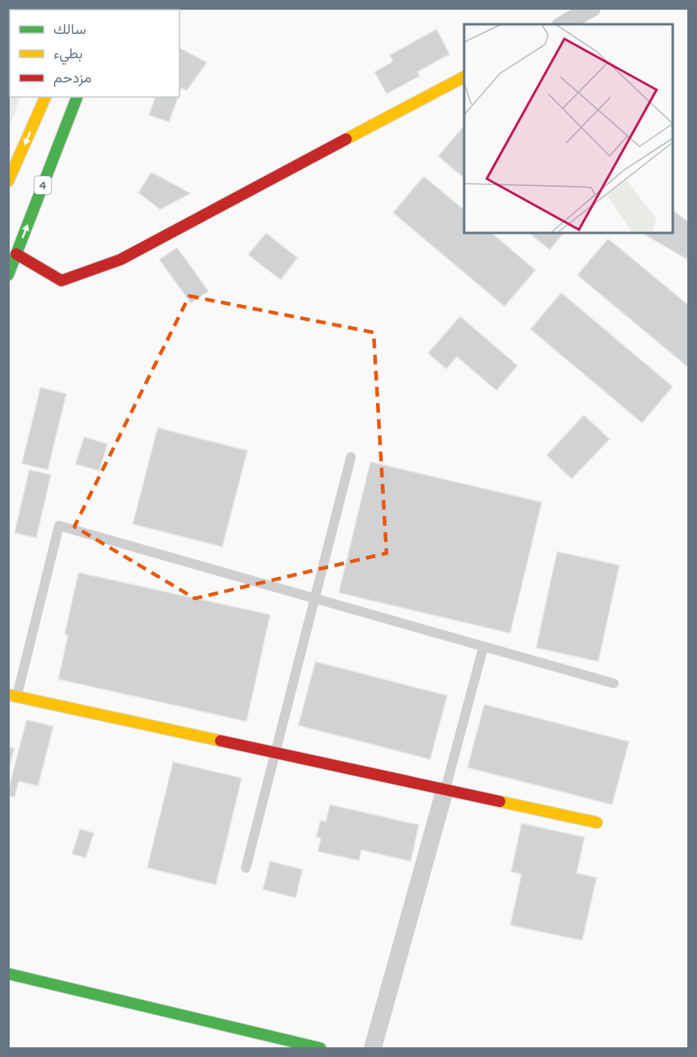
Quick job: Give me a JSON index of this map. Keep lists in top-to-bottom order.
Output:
{
  "streets": {
    "street": ["4"]
  },
  "legend": ["سالك", "بطيء", "مزدحم"]
}
